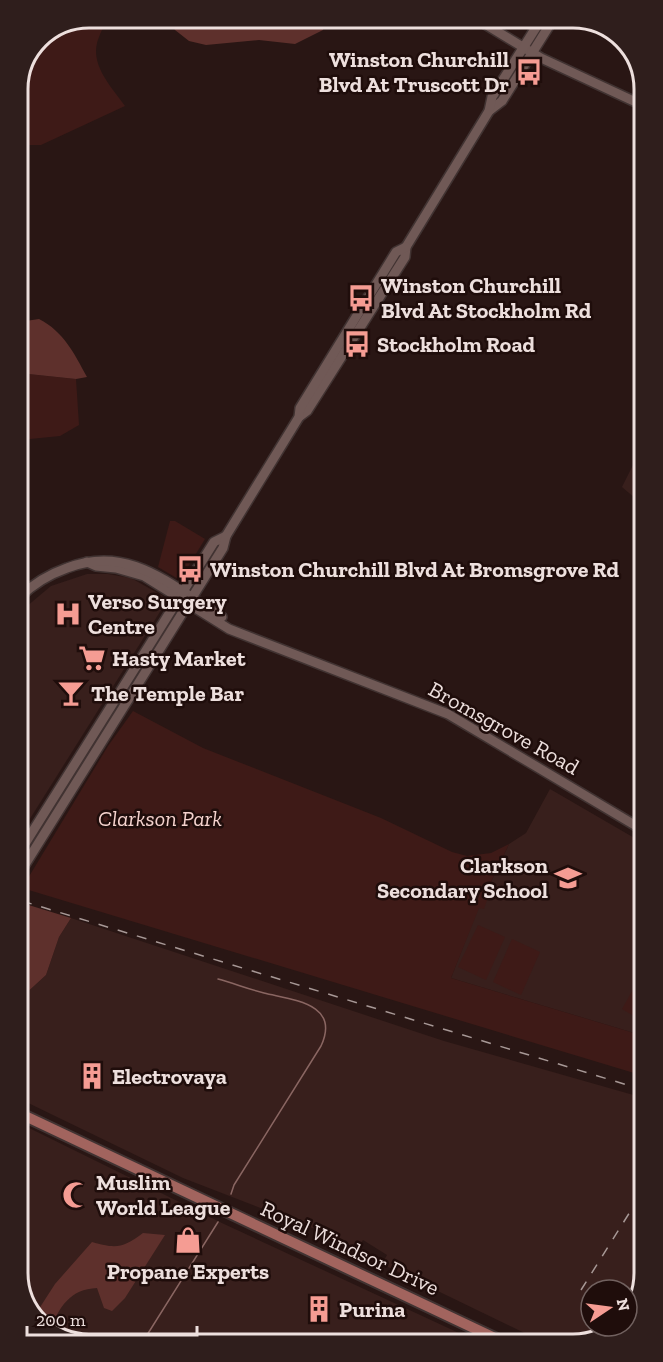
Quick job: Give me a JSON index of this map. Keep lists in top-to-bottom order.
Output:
{
  "streets": {
    "main road": ["Bromsgrove Road", "Royal Windsor Drive"]
  },
  "parks": ["Clarkson Park"],
  "places": {
    "bus stop": [
      "Winston Churchill Blvd At Truscott Dr",
      "Winston Churchill Blvd At Stockholm Rd",
      "Stockholm Road",
      "Winston Churchill Blvd At Bromsgrove Rd"
    ],
    "hospital": ["Verso Surgery Centre"],
    "supermarket": ["Hasty Market"],
    "bar": ["The Temple Bar"],
    "school or university": ["Clarkson Secondary School"],
    "building": ["Electrovaya", "Purina"],
    "mosque": ["Muslim World League"],
    "shop": ["Propane Experts"]
  },
  "scale_bar": "200 m",
  "north": "right"
}
